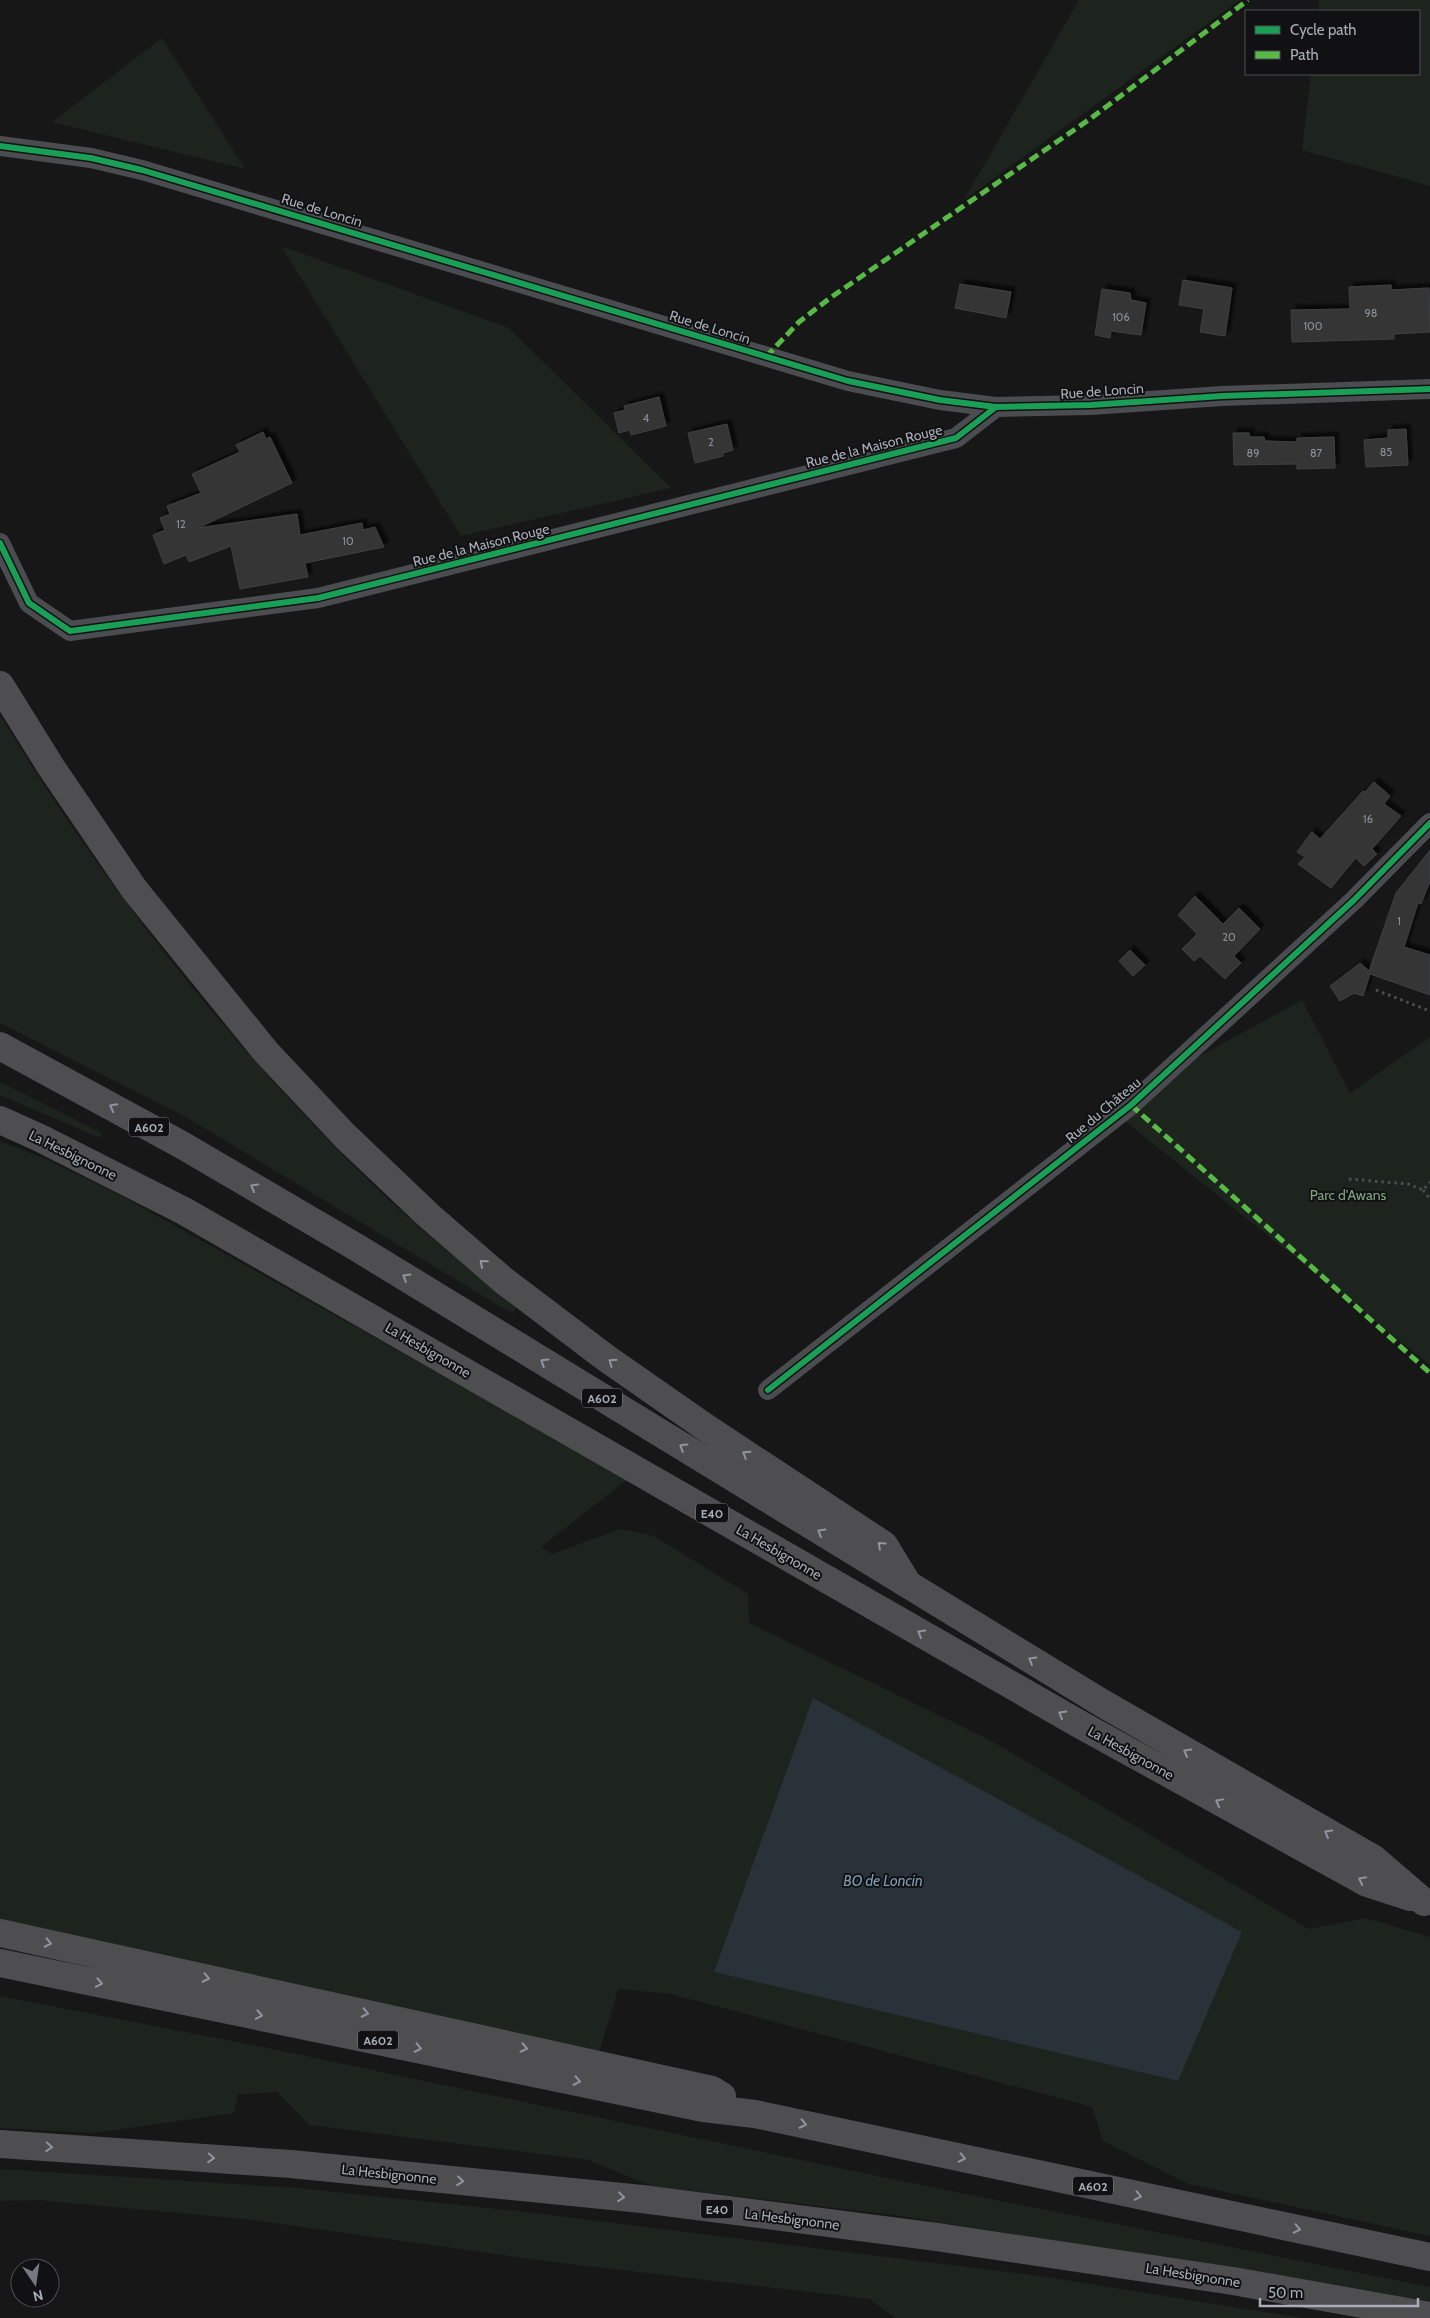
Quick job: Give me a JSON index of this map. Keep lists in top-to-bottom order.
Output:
{
  "streets": {
    "highway": ["A602", "La Hesbignonne", "E40"],
    "street": ["Rue de Loncin", "Rue de la Maison Rouge", "Rue du Château"]
  },
  "crossings": [
    ["Rue de Loncin", "Rue de la Maison Rouge"]
  ],
  "water": ["BO de Loncin"],
  "parks": ["Parc d'Awans"],
  "house_numbers": [
    "98",
    "106",
    "100",
    "4",
    "2",
    "85",
    "89",
    "87",
    "12",
    "10",
    "16",
    "1",
    "20"
  ],
  "legend": ["Cycle path", "Path"],
  "scale_bar": "50 m",
  "north": "bottom"
}
